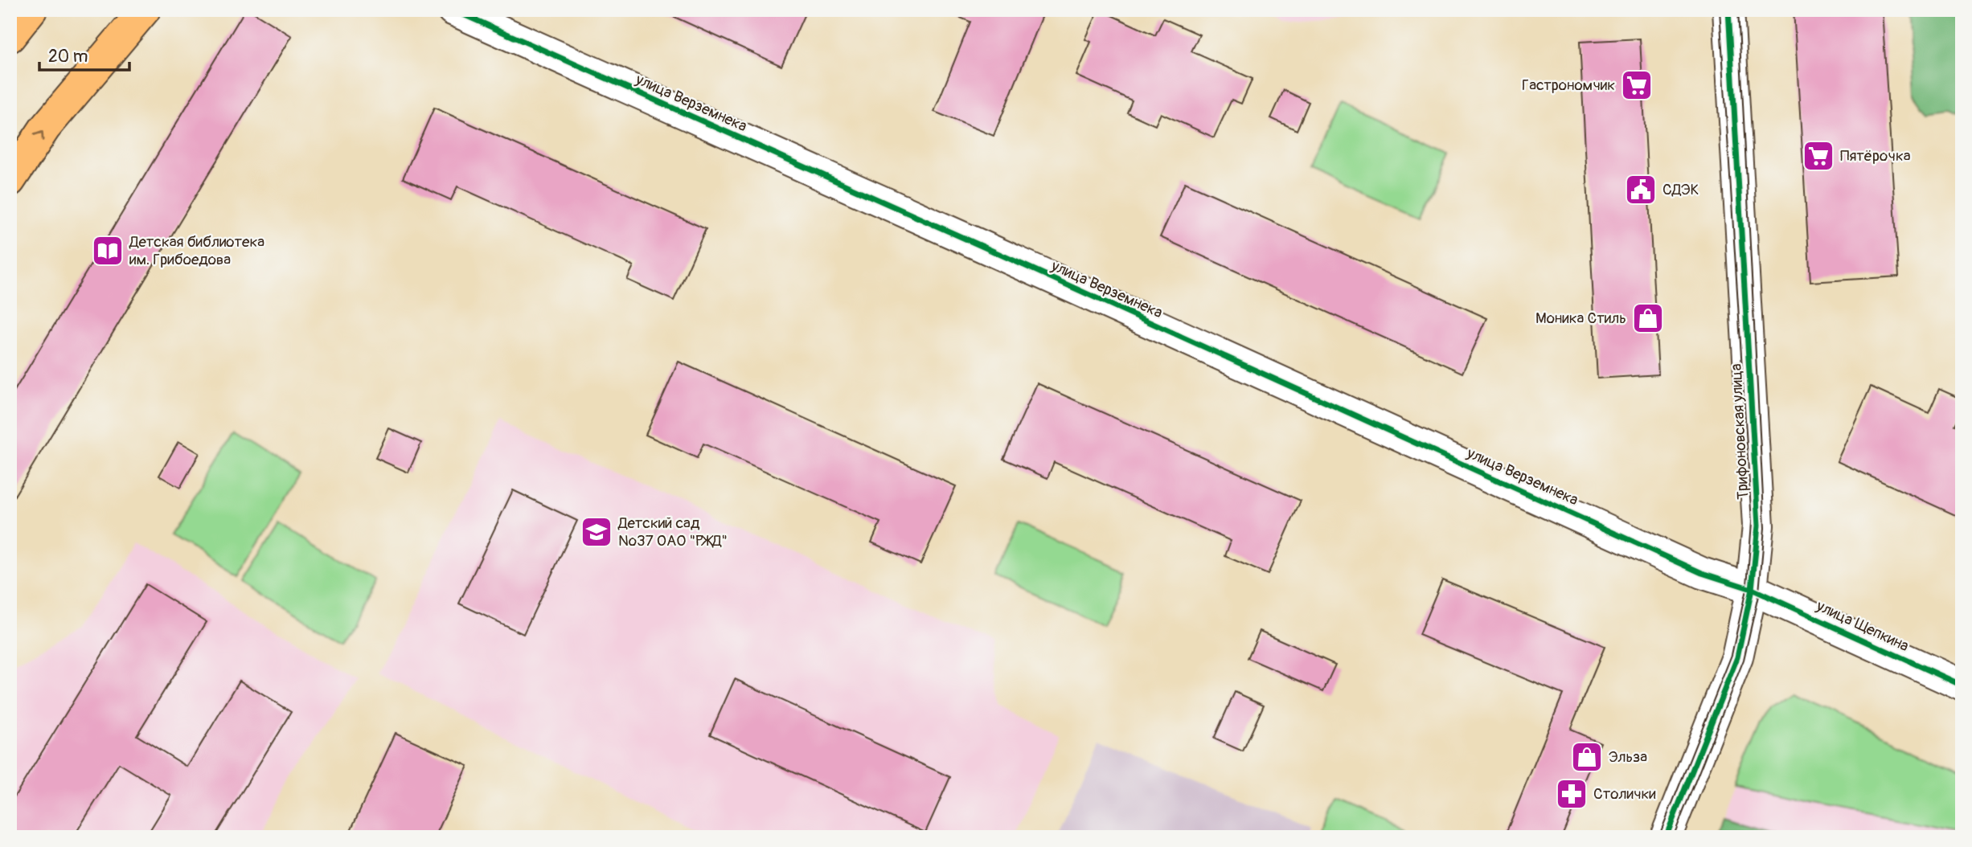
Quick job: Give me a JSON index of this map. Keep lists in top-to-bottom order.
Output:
{
  "streets": {
    "street": ["улица Верземнека", "Трифоновская улица", "улица Щепкина"]
  },
  "crossings": [
    ["улица Верземнека", "Трифоновская улица"],
    ["улица Верземнека", "улица Щепкина"],
    ["Трифоновская улица", "улица Щепкина"]
  ],
  "places": {
    "supermarket": ["Гастрономчик", "Пятёрочка"],
    "public building": ["СДЭК"],
    "library": ["Детская библиотека им. Грибоедова"],
    "shop": ["Моника Стиль", "Эльза"],
    "school or university": ["Детский сад №37 ОАО \"РЖД\""],
    "pharmacy": ["Столички"]
  },
  "scale_bar": "20 m"
}
